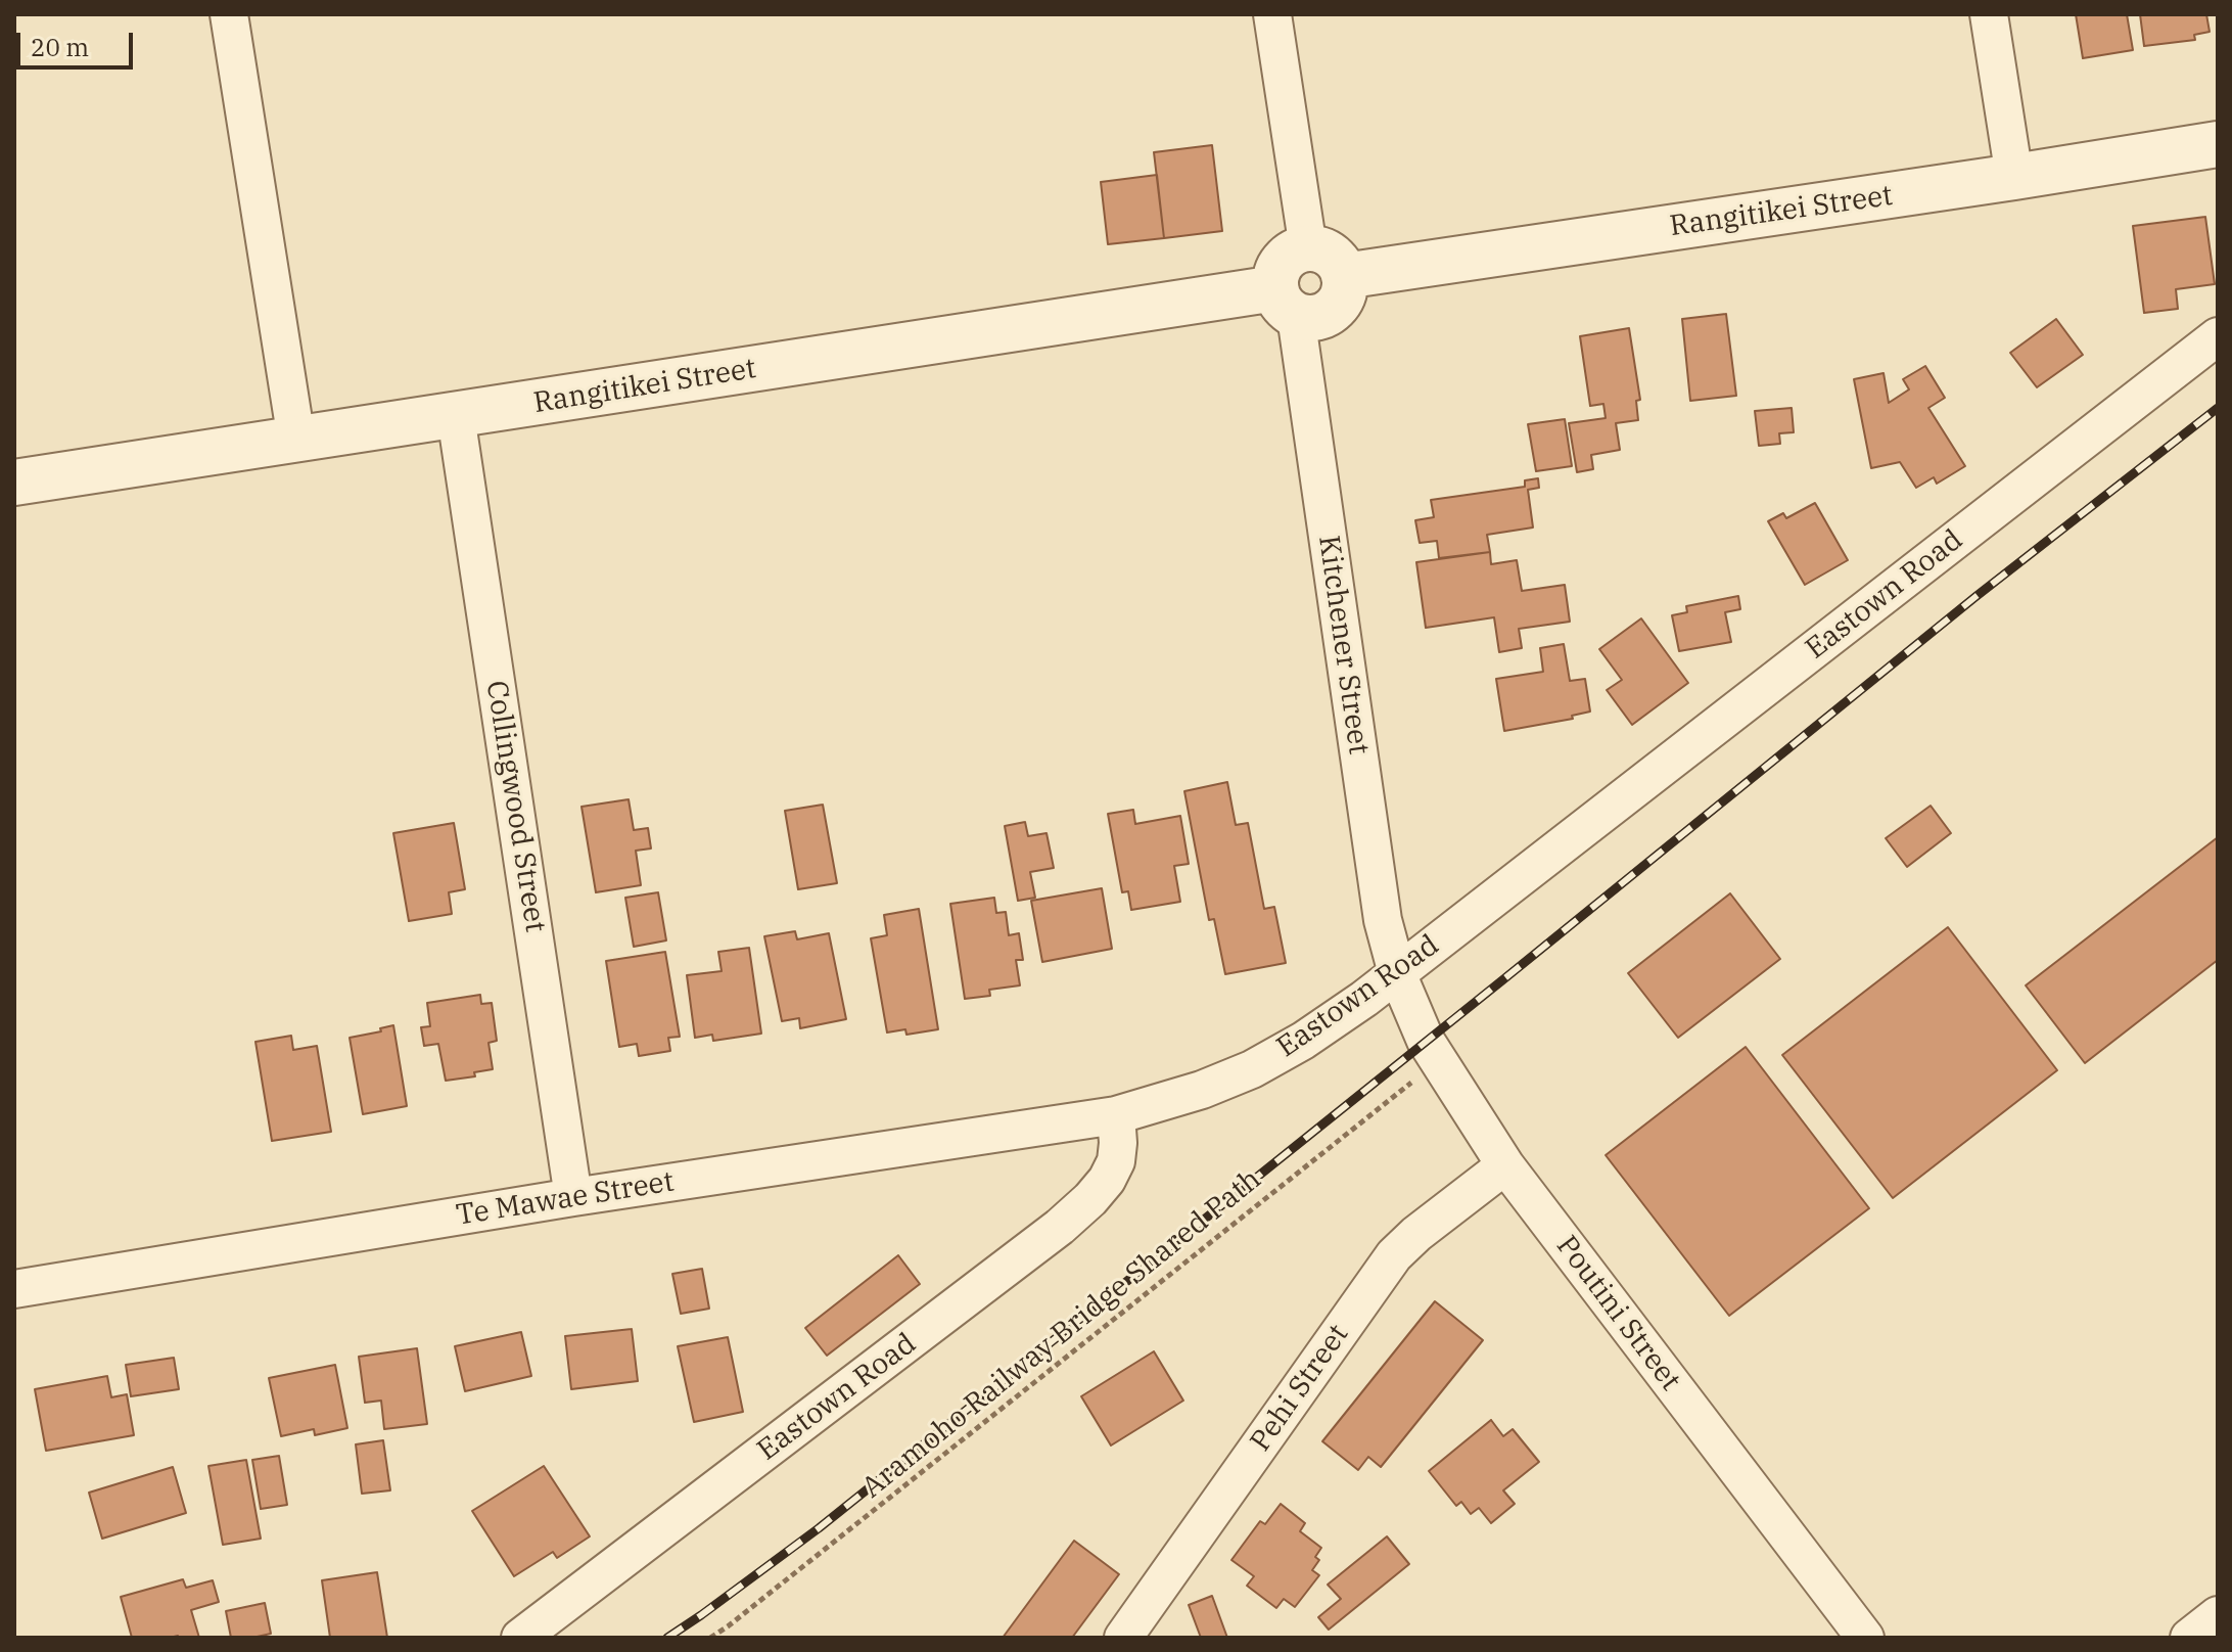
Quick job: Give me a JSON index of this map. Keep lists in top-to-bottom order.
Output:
{
  "streets": {
    "street": [
      "Rangitikei Street",
      "Eastown Road",
      "Kitchener Street",
      "Collingwood Street",
      "Te Mawae Street",
      "Poutini Street",
      "Pehi Street"
    ],
    "path": ["Aramoho Railway Bridge Shared Path"]
  },
  "crossings": [
    ["Rangitikei Street", "Kitchener Street"],
    ["Rangitikei Street", "Collingwood Street"],
    ["Eastown Road", "Kitchener Street"],
    ["Eastown Road", "Te Mawae Street"],
    ["Eastown Road", "Poutini Street"],
    ["Kitchener Street", "Poutini Street"],
    ["Collingwood Street", "Te Mawae Street"],
    ["Poutini Street", "Aramoho Railway Bridge Shared Path"],
    ["Poutini Street", "Pehi Street"]
  ],
  "scale_bar": "20 m"
}
